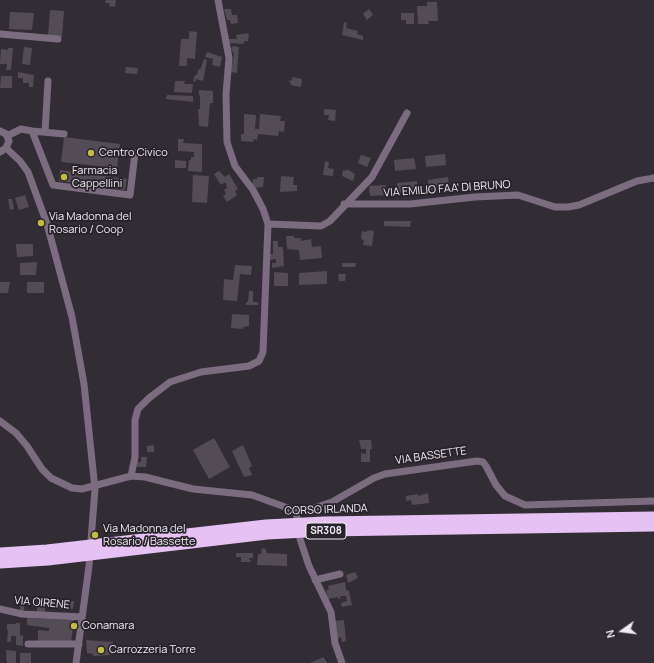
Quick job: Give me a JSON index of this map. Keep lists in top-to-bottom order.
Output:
{
  "streets": {
    "highway": ["CORSO IRLANDA", "SR308"],
    "street": ["VIA EMILIO FAA' DI BRUNO", "VIA BASSETTE", "VIA OIRENE"]
  },
  "places": [
    "Centro Civico",
    "Farmacia Cappellini",
    "Via Madonna del Rosario / Coop",
    "Via Madonna del Rosario / Bassette",
    "Conamara",
    "Carrozzeria Torre"
  ],
  "north": "left"
}
